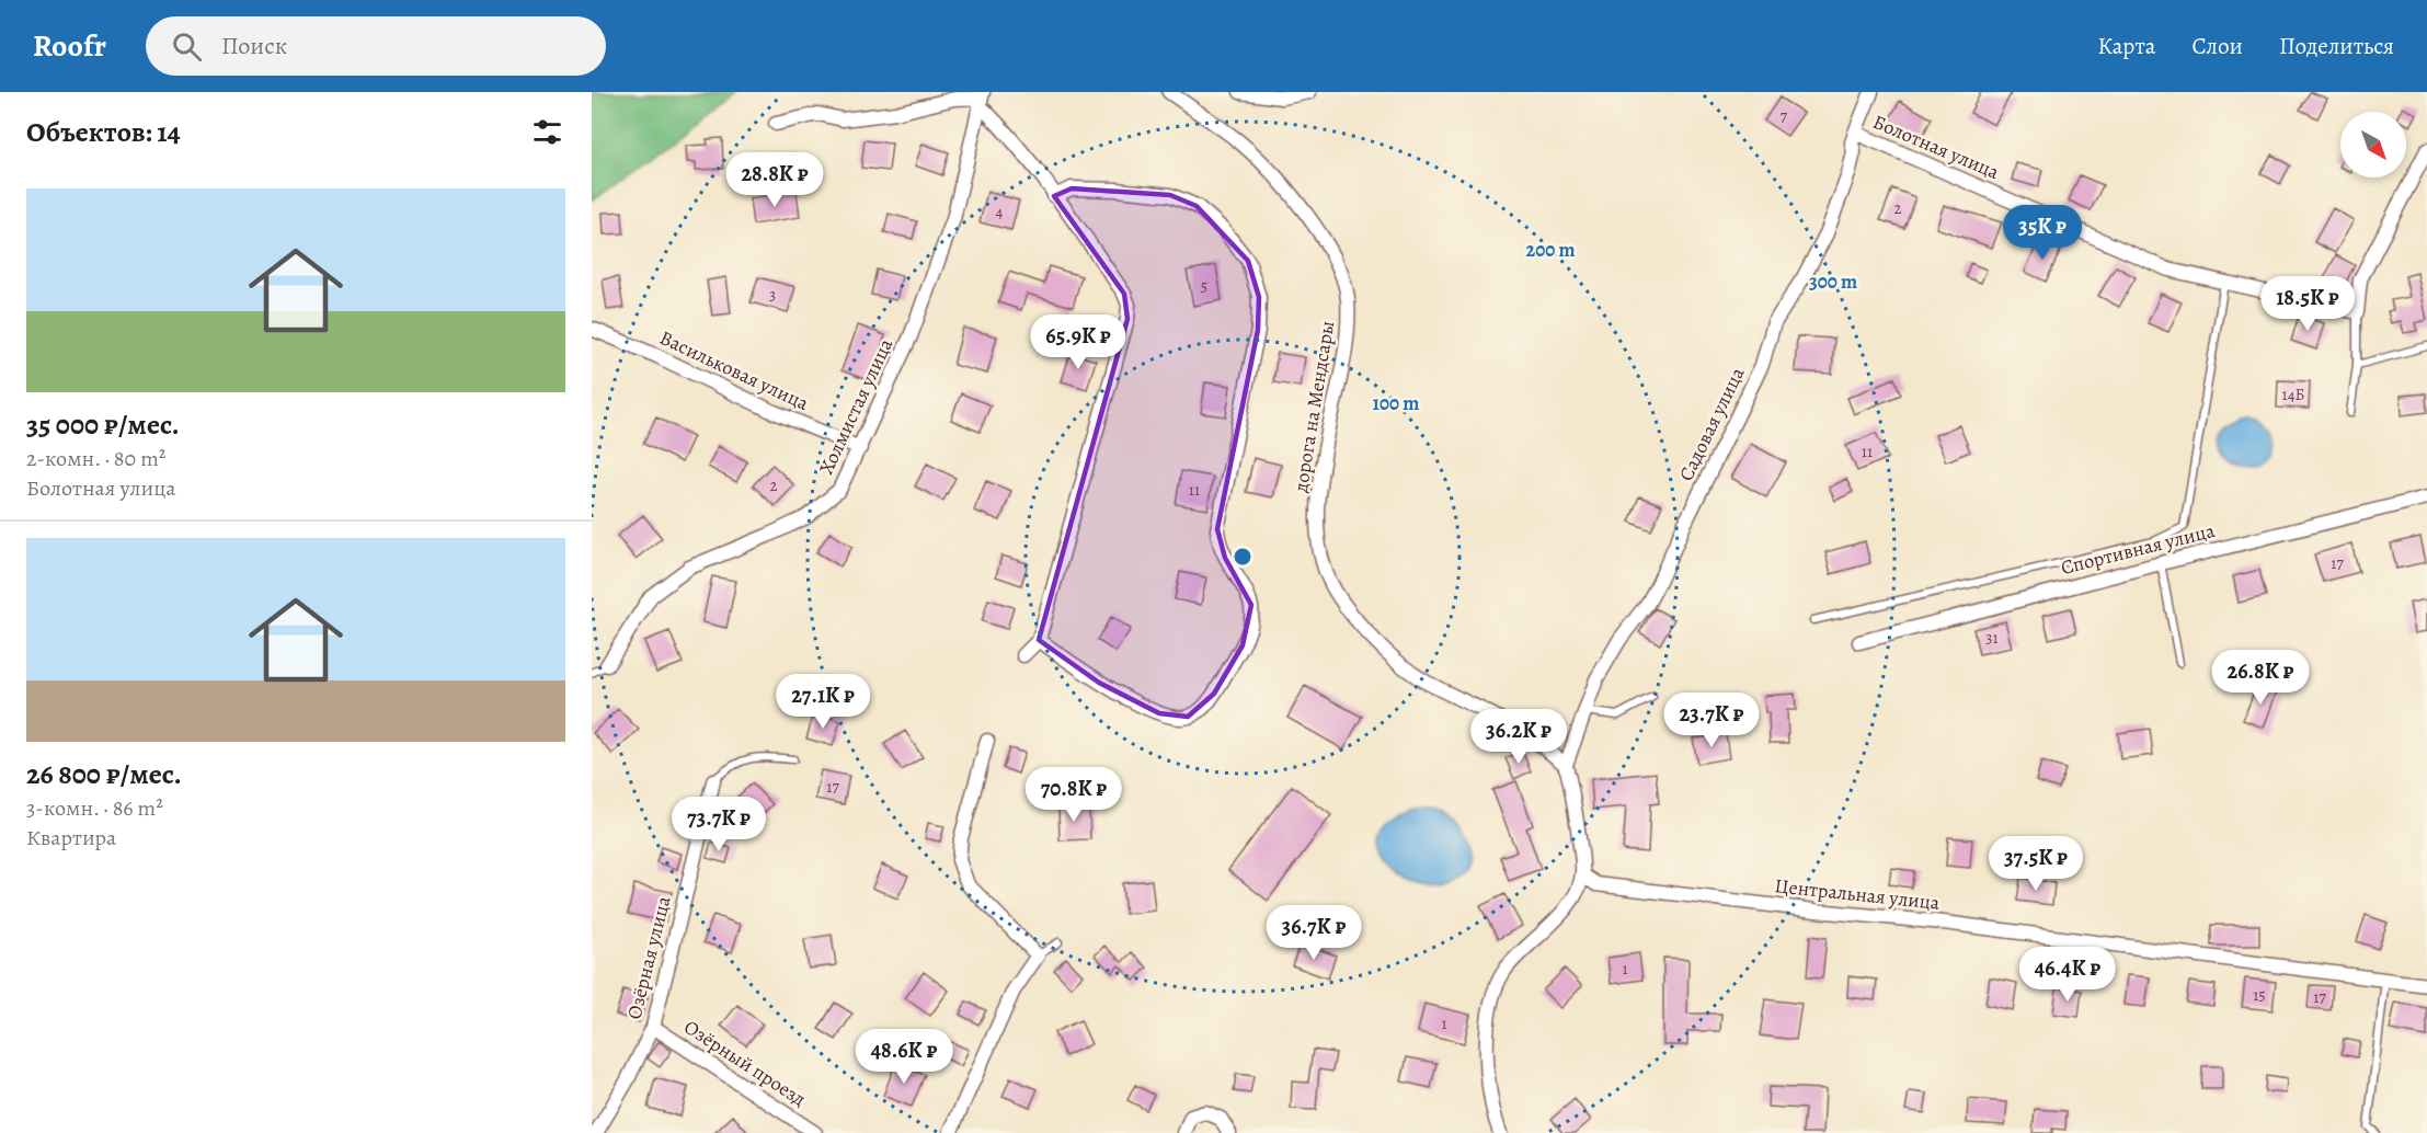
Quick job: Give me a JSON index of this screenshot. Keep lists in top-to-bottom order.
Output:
{
  "streets": {
    "street": [
      "Болотная улица",
      "Васильковая улица",
      "Холмистая улица",
      "дорога на Мендсары",
      "Садовая улица",
      "Спортивная улица",
      "Центральная улица",
      "Озёрная улица",
      "Озёрный проезд"
    ]
  },
  "crossings": [
    ["Болотная улица", "Садовая улица"],
    ["Васильковая улица", "Холмистая улица"],
    ["дорога на Мендсары", "Садовая улица"],
    ["Озёрная улица", "Озёрный проезд"]
  ],
  "house_numbers": [
    "7",
    "2",
    "4",
    "5",
    "3",
    "14Б",
    "11",
    "2",
    "11",
    "17",
    "31",
    "17",
    "1",
    "15",
    "17",
    "1"
  ],
  "north": "bottom right",
  "page": {
    "header": "Roofr",
    "search": "Поиск",
    "nav": ["Карта", "Слои", "Поделиться"],
    "heading": "Объектов: 14",
    "price": [
      "28.8K ₽",
      "35K ₽",
      "18.5K ₽",
      "65.9K ₽",
      "26.8K ₽",
      "27.1K ₽",
      "23.7K ₽",
      "36.2K ₽",
      "70.8K ₽",
      "73.7K ₽",
      "37.5K ₽",
      "36.7K ₽",
      "46.4K ₽",
      "48.6K ₽"
    ],
    "list": [
      {
        "name": "35 000 ₽/мес.",
        "note": "2-комн. · 80 m² · Болотная улица"
      },
      {
        "name": "26 800 ₽/мес.",
        "note": "3-комн. · 86 m² · Квартира"
      }
    ]
  },
  "rings": ["200 m", "300 m", "100 m"]
}
